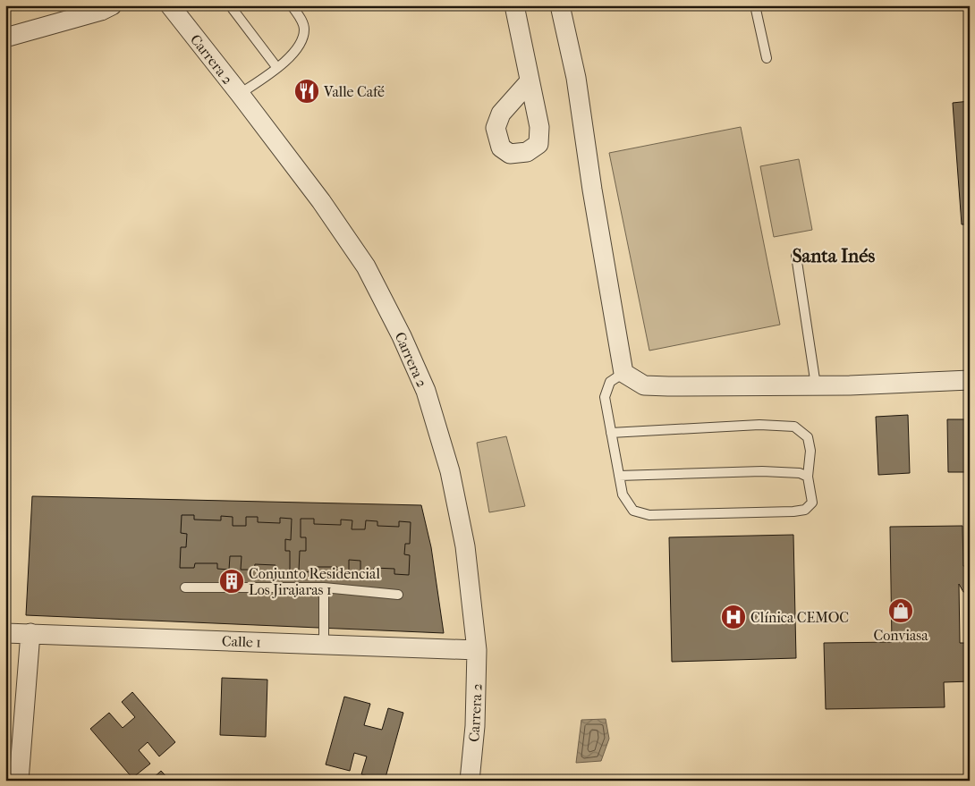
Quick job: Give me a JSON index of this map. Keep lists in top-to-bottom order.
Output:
{
  "streets": {
    "street": ["Carrera 2", "Calle 1"]
  },
  "crossings": [
    ["Carrera 2", "Calle 1"]
  ],
  "districts": ["Santa Inés"],
  "places": {
    "restaurant": ["Valle Café"],
    "building": ["Conjunto Residencial Los Jirajaras 1"],
    "shop": ["Conviasa"],
    "hospital": ["Clínica CEMOC"]
  }
}
